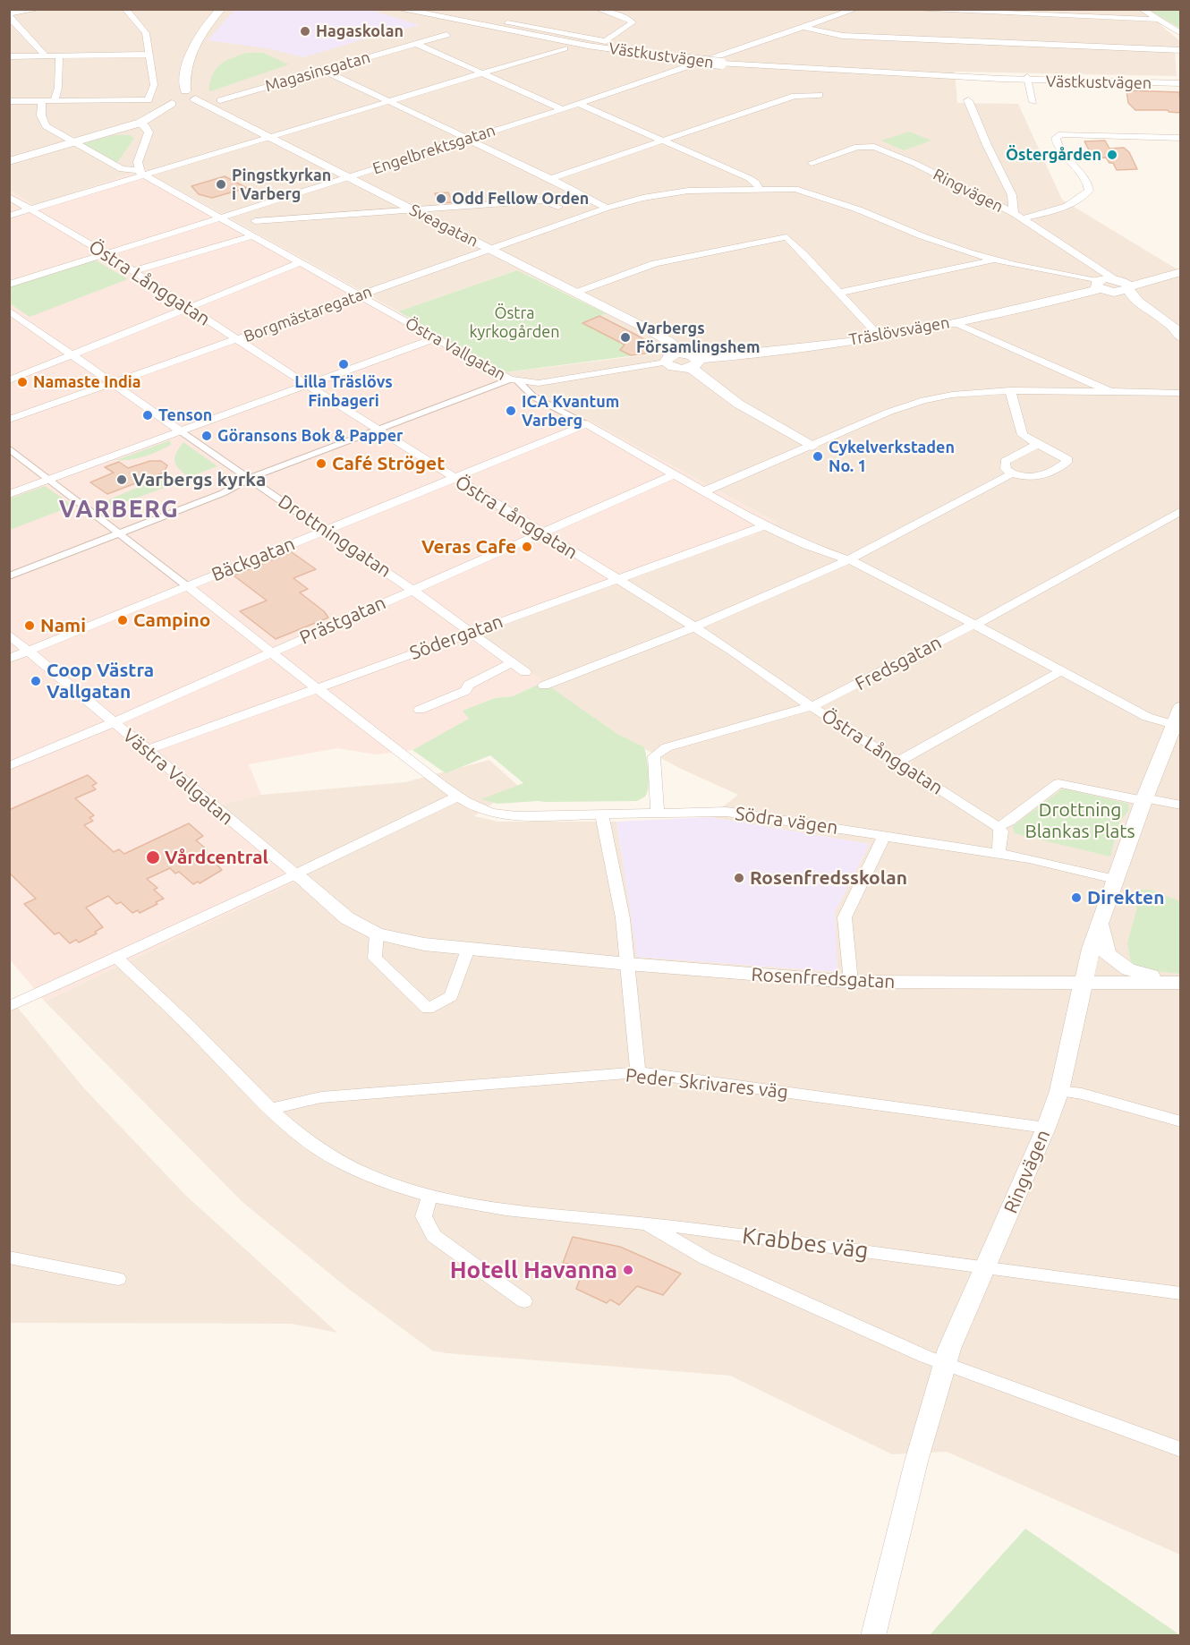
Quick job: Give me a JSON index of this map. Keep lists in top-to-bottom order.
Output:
{
  "streets": {
    "street": [
      "Västkustvägen",
      "Magasinsgatan",
      "Engelbrektsgatan",
      "Ringvägen",
      "Sveagatan",
      "Östra Långgatan",
      "Borgmästaregatan",
      "Träslövsvägen",
      "Östra Vallgatan",
      "Drottninggatan",
      "Bäckgatan",
      "Prästgatan",
      "Södergatan",
      "Fredsgatan",
      "Västra Vallgatan",
      "Södra vägen",
      "Rosenfredsgatan",
      "Peder Skrivares väg",
      "Krabbes väg"
    ]
  },
  "crossings": [
    ["Engelbrektsgatan", "Sveagatan"],
    ["Engelbrektsgatan", "Östra Långgatan"],
    ["Engelbrektsgatan", "Östra Vallgatan"],
    ["Ringvägen", "Borgmästaregatan"],
    ["Ringvägen", "Träslövsvägen"],
    ["Ringvägen", "Östra Vallgatan"],
    ["Ringvägen", "Södra vägen"],
    ["Ringvägen", "Rosenfredsgatan"],
    ["Ringvägen", "Peder Skrivares väg"],
    ["Ringvägen", "Krabbes väg"],
    ["Sveagatan", "Borgmästaregatan"],
    ["Östra Långgatan", "Borgmästaregatan"],
    ["Östra Långgatan", "Bäckgatan"],
    ["Östra Långgatan", "Prästgatan"],
    ["Östra Långgatan", "Södergatan"],
    ["Östra Långgatan", "Fredsgatan"],
    ["Borgmästaregatan", "Träslövsvägen"],
    ["Borgmästaregatan", "Östra Vallgatan"],
    ["Borgmästaregatan", "Drottninggatan"],
    ["Östra Vallgatan", "Bäckgatan"],
    ["Östra Vallgatan", "Prästgatan"],
    ["Östra Vallgatan", "Södergatan"],
    ["Östra Vallgatan", "Fredsgatan"],
    ["Drottninggatan", "Bäckgatan"],
    ["Drottninggatan", "Prästgatan"],
    ["Drottninggatan", "Södergatan"],
    ["Bäckgatan", "Västra Vallgatan"],
    ["Bäckgatan", "Södra vägen"],
    ["Prästgatan", "Västra Vallgatan"],
    ["Prästgatan", "Södra vägen"],
    ["Södergatan", "Västra Vallgatan"],
    ["Södergatan", "Södra vägen"],
    ["Fredsgatan", "Södra vägen"],
    ["Västra Vallgatan", "Rosenfredsgatan"],
    ["Peder Skrivares väg", "Krabbes väg"]
  ],
  "districts": ["VARBERG"],
  "parks": ["Östra kyrkogården", "Drottning Blankas Plats"],
  "places": [
    "Hagaskolan",
    "Östergården",
    "Pingstkyrkan i Varberg",
    "Odd Fellow Orden",
    "Varbergs Församlingshem",
    "Lilla Träslövs Finbageri",
    "Namaste India",
    "ICA Kvantum Varberg",
    "Tenson",
    "Göransons Bok & Papper",
    "Cykelverkstaden No. 1",
    "Café Ströget",
    "Varbergs kyrka",
    "Veras Cafe",
    "Campino",
    "Nami",
    "Coop Västra Vallgatan",
    "Vårdcentral",
    "Rosenfredsskolan",
    "Direkten",
    "Hotell Havanna"
  ]
}
